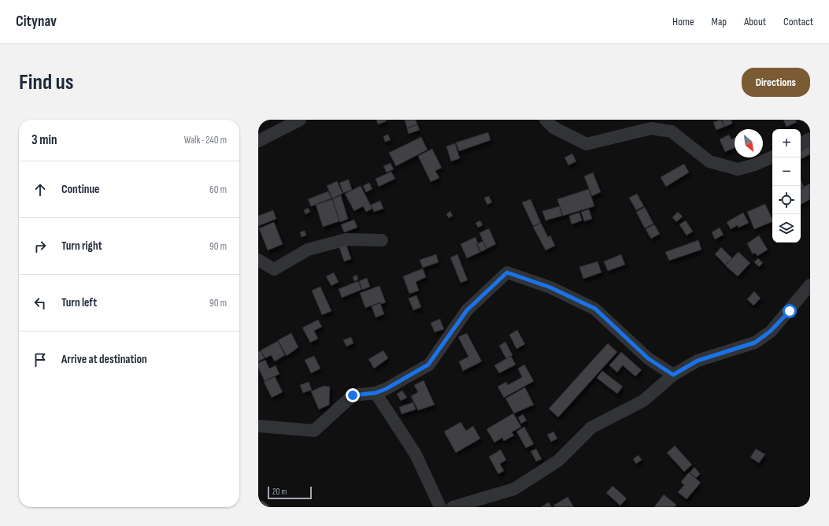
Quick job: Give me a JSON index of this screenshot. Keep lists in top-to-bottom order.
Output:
{
  "scale_bar": "20 m",
  "north": "bottom right",
  "page": {
    "header": "Citynav",
    "nav": [
      "Home",
      "Map",
      "About",
      "Contact"
    ],
    "buttons": "Directions",
    "title": "Find us",
    "heading": ["3 min", "Walk · 240 m"],
    "map_buttons": ["+", "−"],
    "list": [
      ["Continue", "60 m"],
      ["Turn right", "90 m"],
      ["Turn left", "90 m"],
      "Arrive at destination"
    ],
    "scale": "20 m"
  }
}
